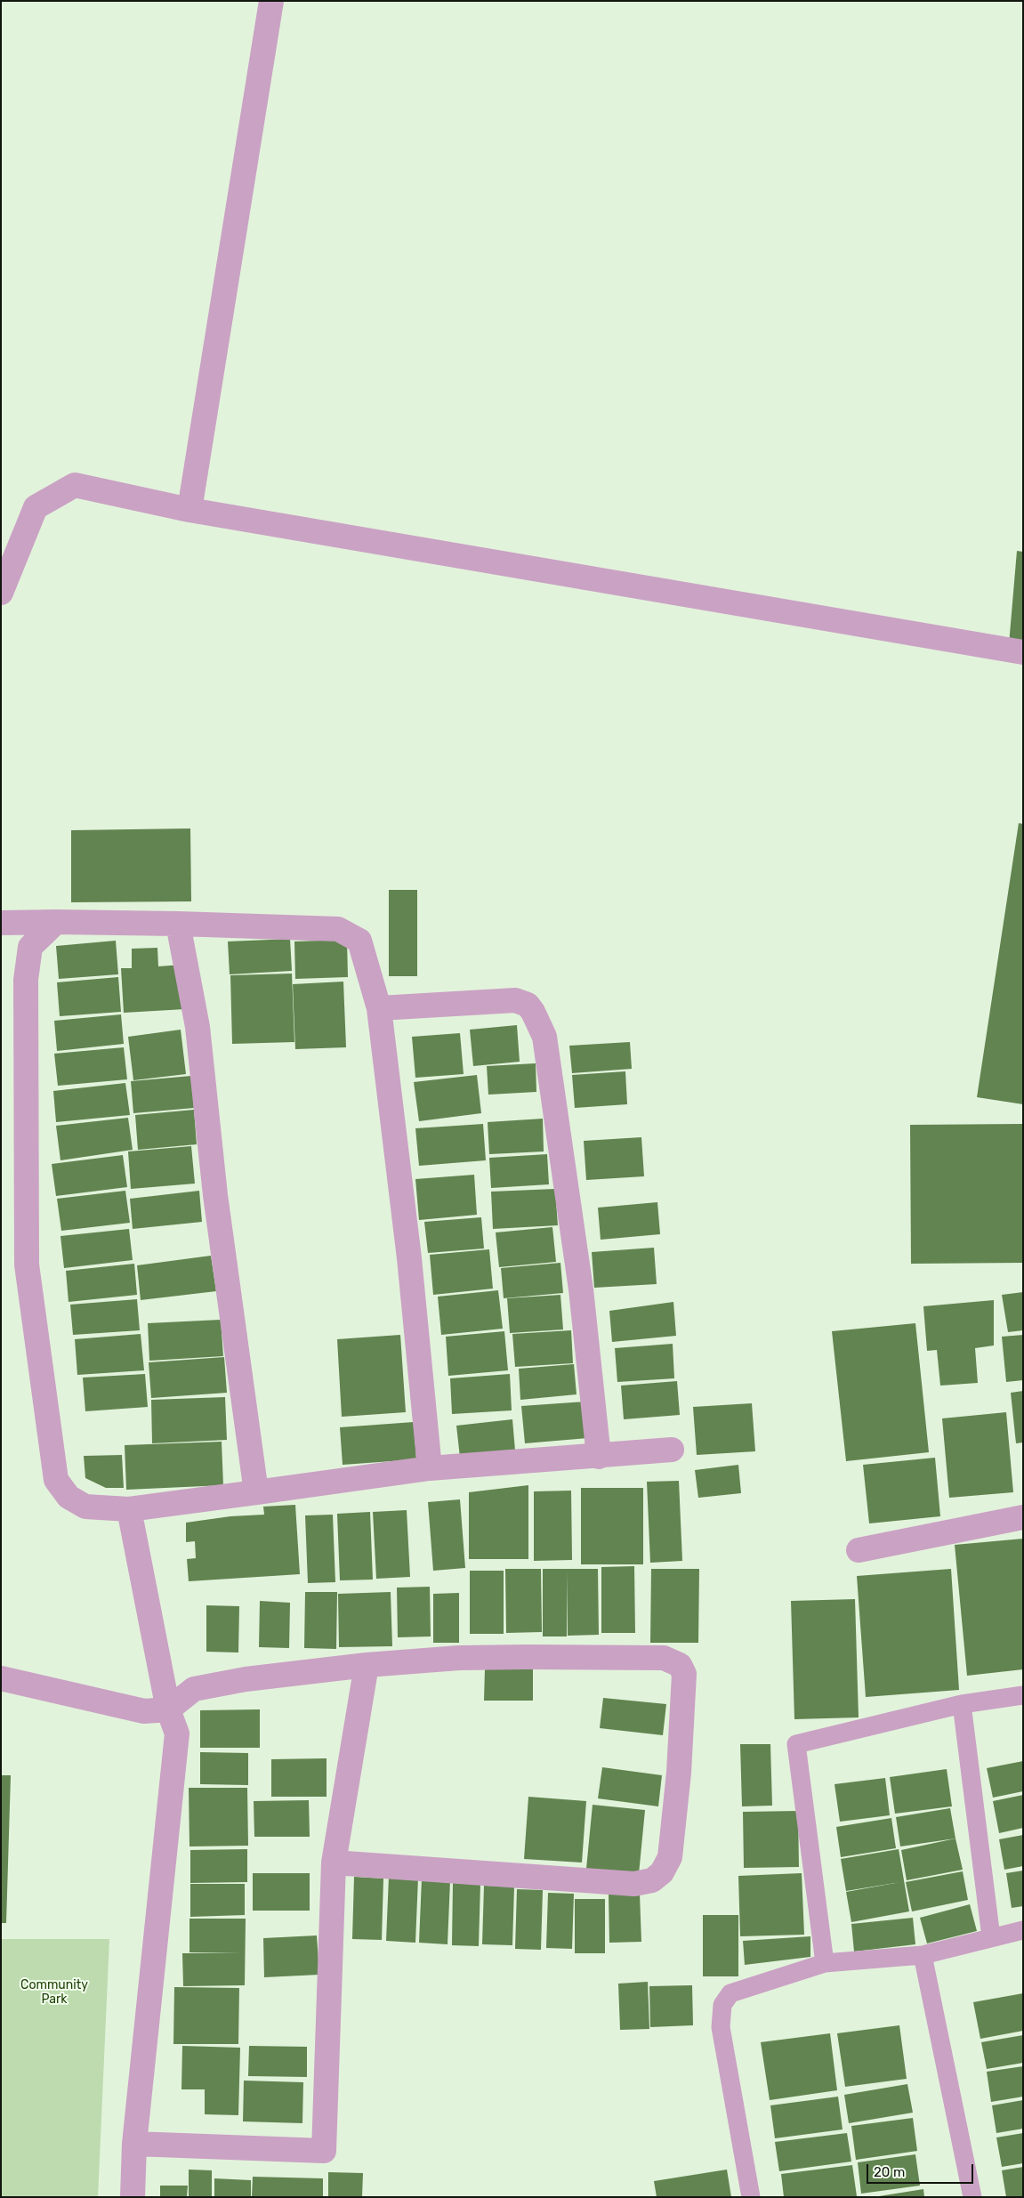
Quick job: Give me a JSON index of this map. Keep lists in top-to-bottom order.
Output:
{
  "parks": ["Community Park"],
  "scale_bar": "20 m"
}
